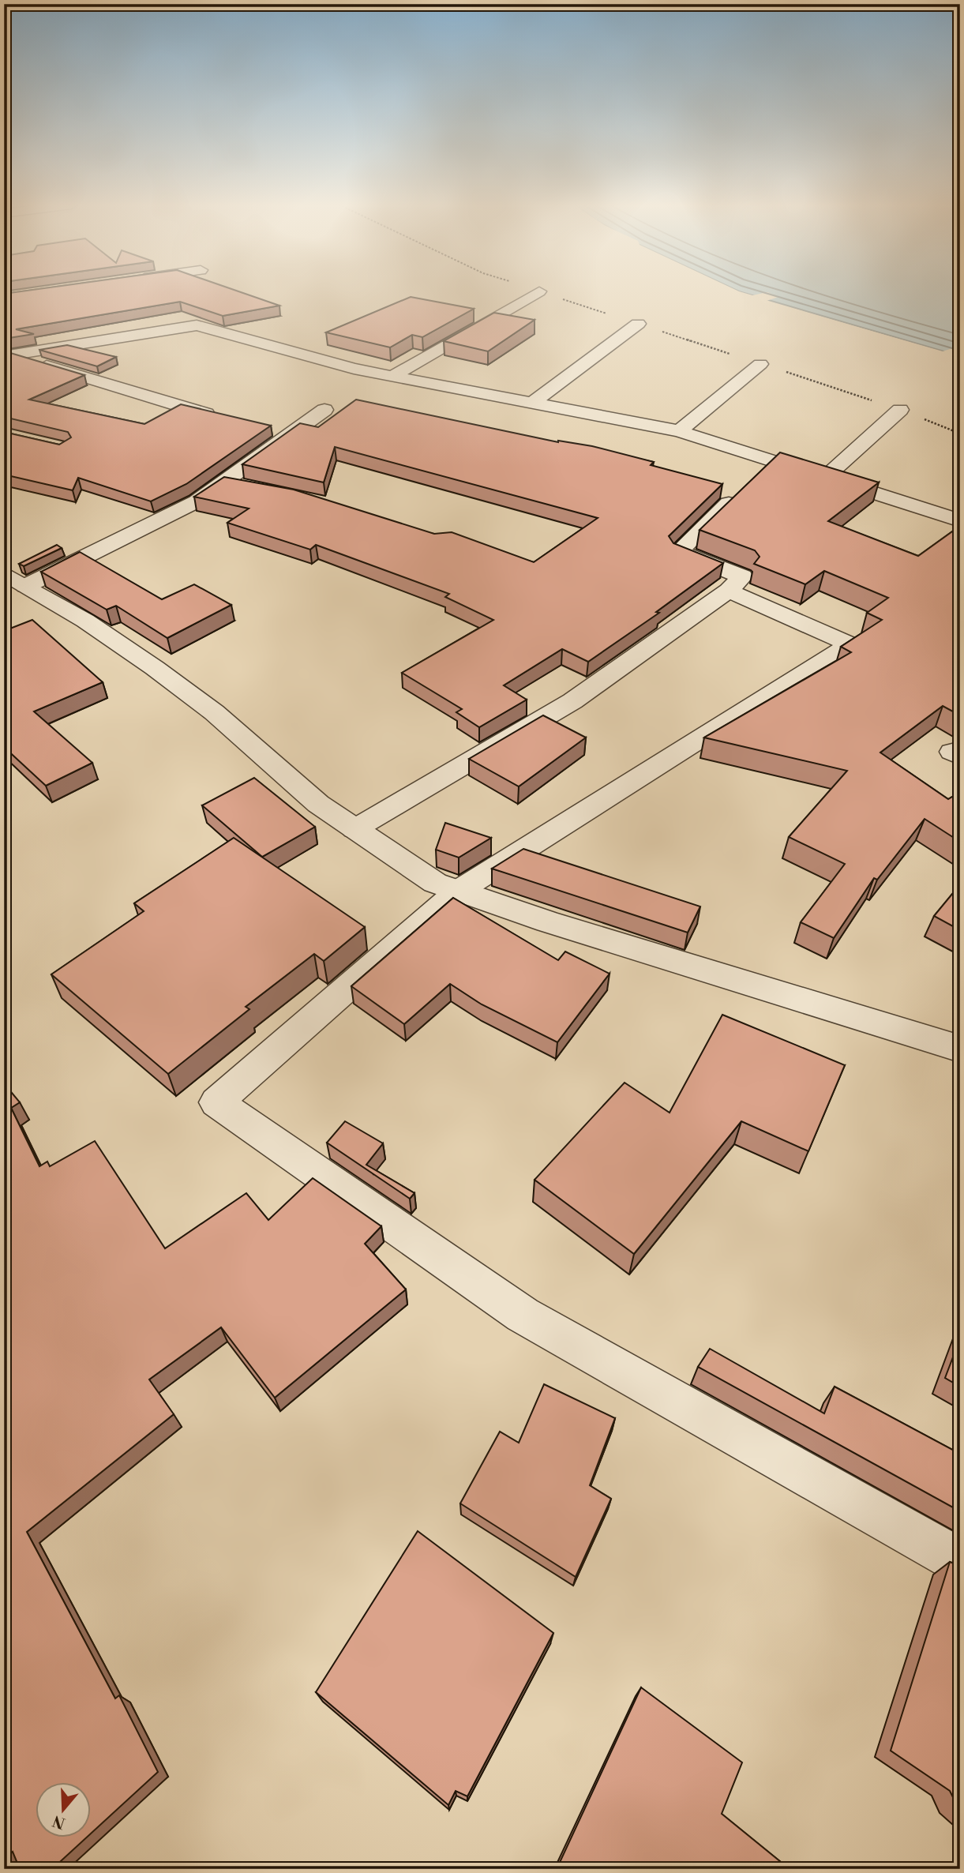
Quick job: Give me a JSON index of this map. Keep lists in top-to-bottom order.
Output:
{
  "north": "bottom"
}
